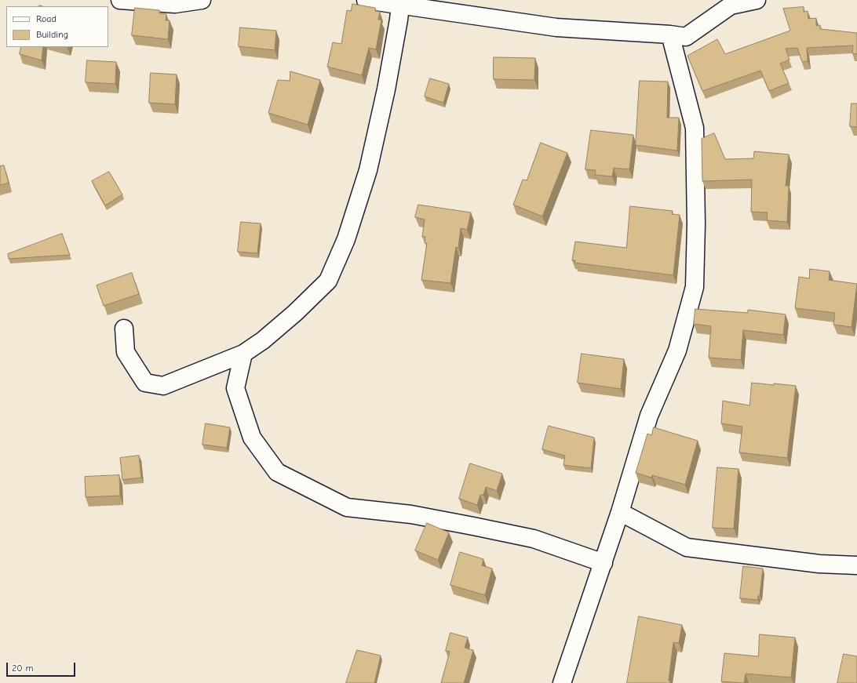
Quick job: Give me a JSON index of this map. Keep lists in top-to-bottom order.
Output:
{
  "legend": ["Road", "Building"],
  "scale_bar": "20 m"
}
